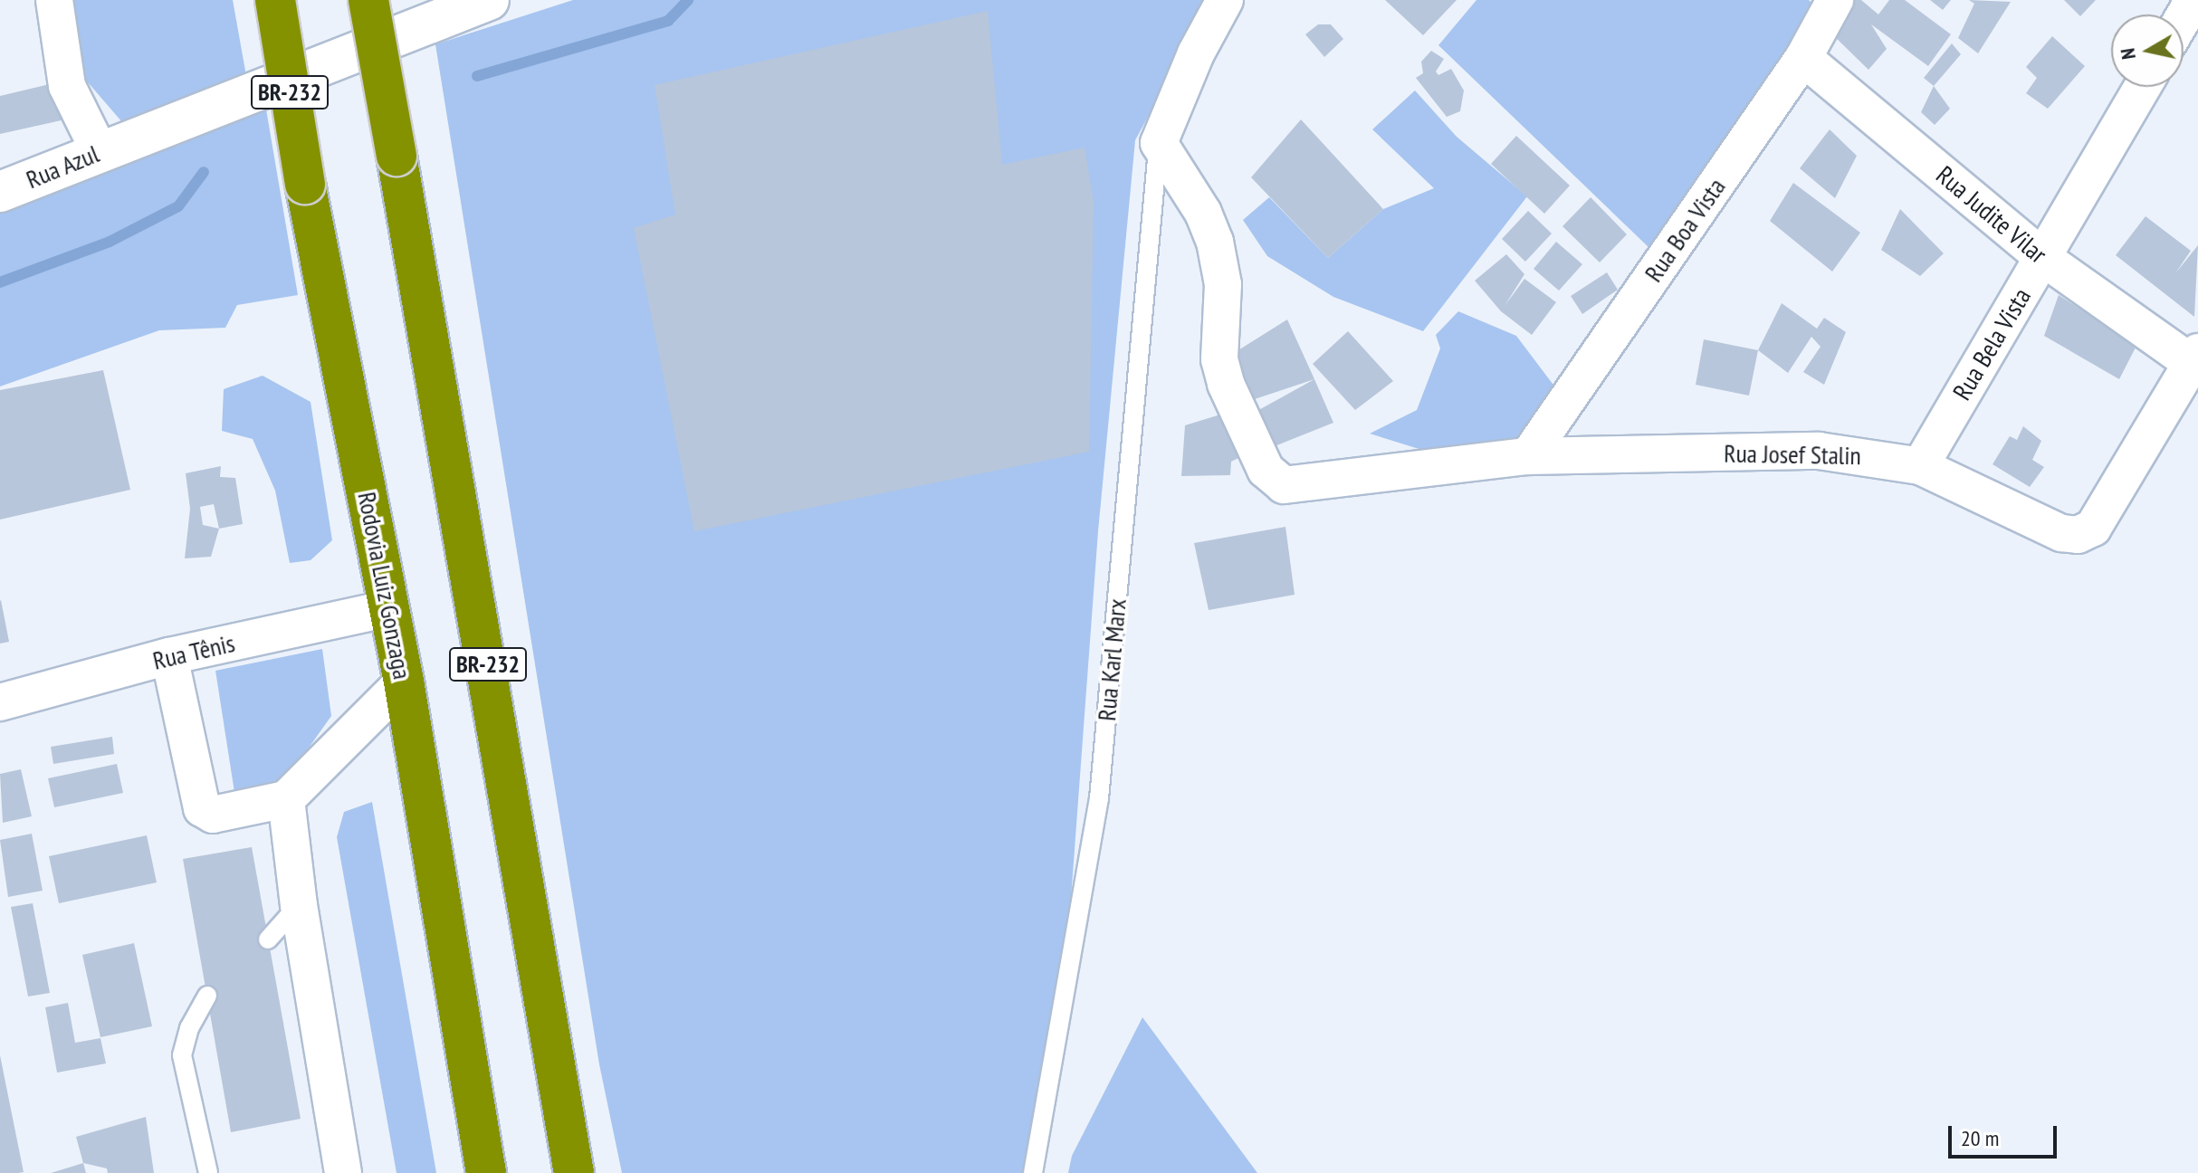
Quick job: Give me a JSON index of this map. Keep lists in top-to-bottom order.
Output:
{
  "streets": {
    "highway": ["BR-232", "Rodovia Luiz Gonzaga"],
    "main road": ["Rua Azul"],
    "street": [
      "Rua Judite Vilar",
      "Rua Boa Vista",
      "Rua Bela Vista",
      "Rua Josef Stalin",
      "Rua Tênis"
    ],
    "lane": ["Rua Karl Marx"]
  },
  "crossings": [
    ["Rua Judite Vilar", "Rua Boa Vista"],
    ["Rua Judite Vilar", "Rua Bela Vista"],
    ["Rua Judite Vilar", "Rua Josef Stalin"],
    ["Rua Boa Vista", "Rua Josef Stalin"],
    ["Rua Bela Vista", "Rua Josef Stalin"],
    ["Rua Josef Stalin", "Rua Karl Marx"],
    ["Rodovia Luiz Gonzaga", "Rua Tênis"]
  ],
  "scale_bar": "20 m",
  "north": "left"
}
